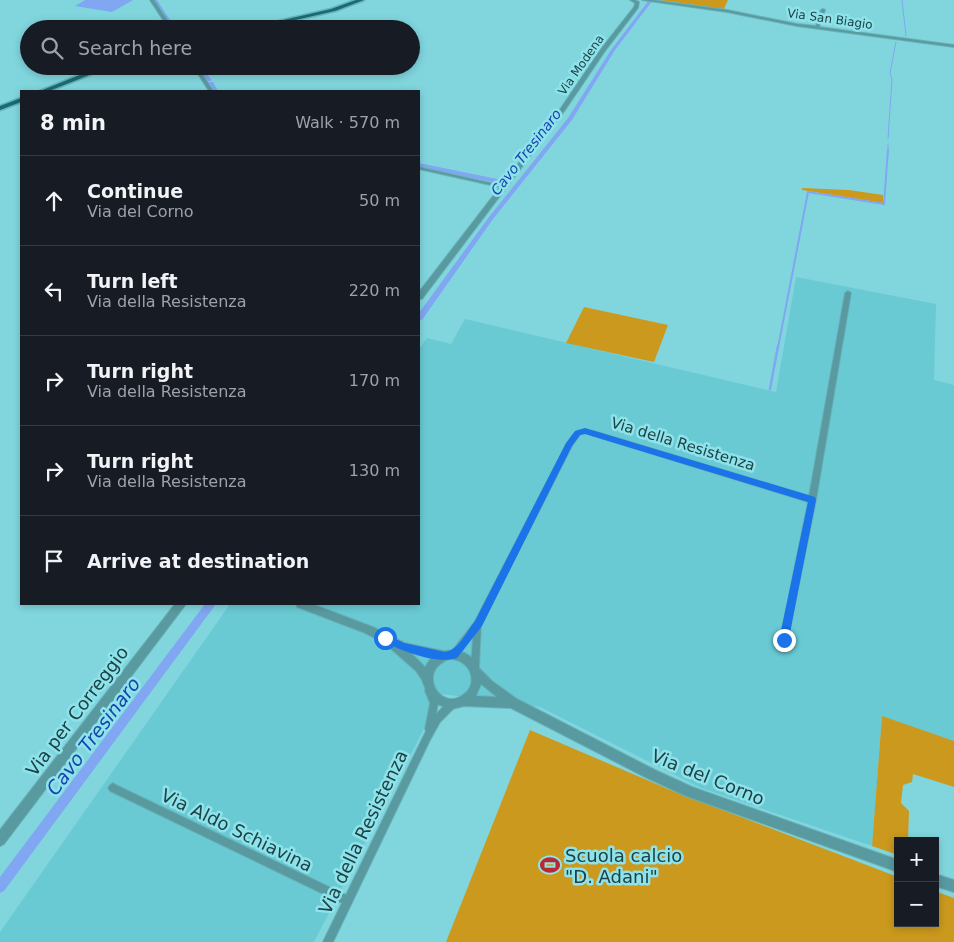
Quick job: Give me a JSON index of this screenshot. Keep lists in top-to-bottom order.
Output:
{
  "streets": {
    "street": [
      "Via San Biagio",
      "Via Modena",
      "Via della Resistenza",
      "Via per Correggio",
      "Via del Corno",
      "Via Aldo Schiavina"
    ]
  },
  "crossings": [
    ["Via San Biagio", "Via Modena"],
    ["Via della Resistenza", "Via del Corno"],
    ["Via della Resistenza", "Via Aldo Schiavina"]
  ],
  "water": ["Cavo Tresinaro"],
  "places": {
    "sports": ["Scuola calcio \"D. Adani\""]
  },
  "page": {
    "search": "Search here",
    "heading": ["8 min", "Walk · 570 m"],
    "list": [
      ["Continue", "Via del Corno", "50 m"],
      ["Turn left", "Via della Resistenza", "220 m"],
      ["Turn right", "Via della Resistenza", "170 m"],
      ["Turn right", "Via della Resistenza", "130 m"],
      "Arrive at destination"
    ],
    "map_buttons": ["+", "−"]
  }
}
